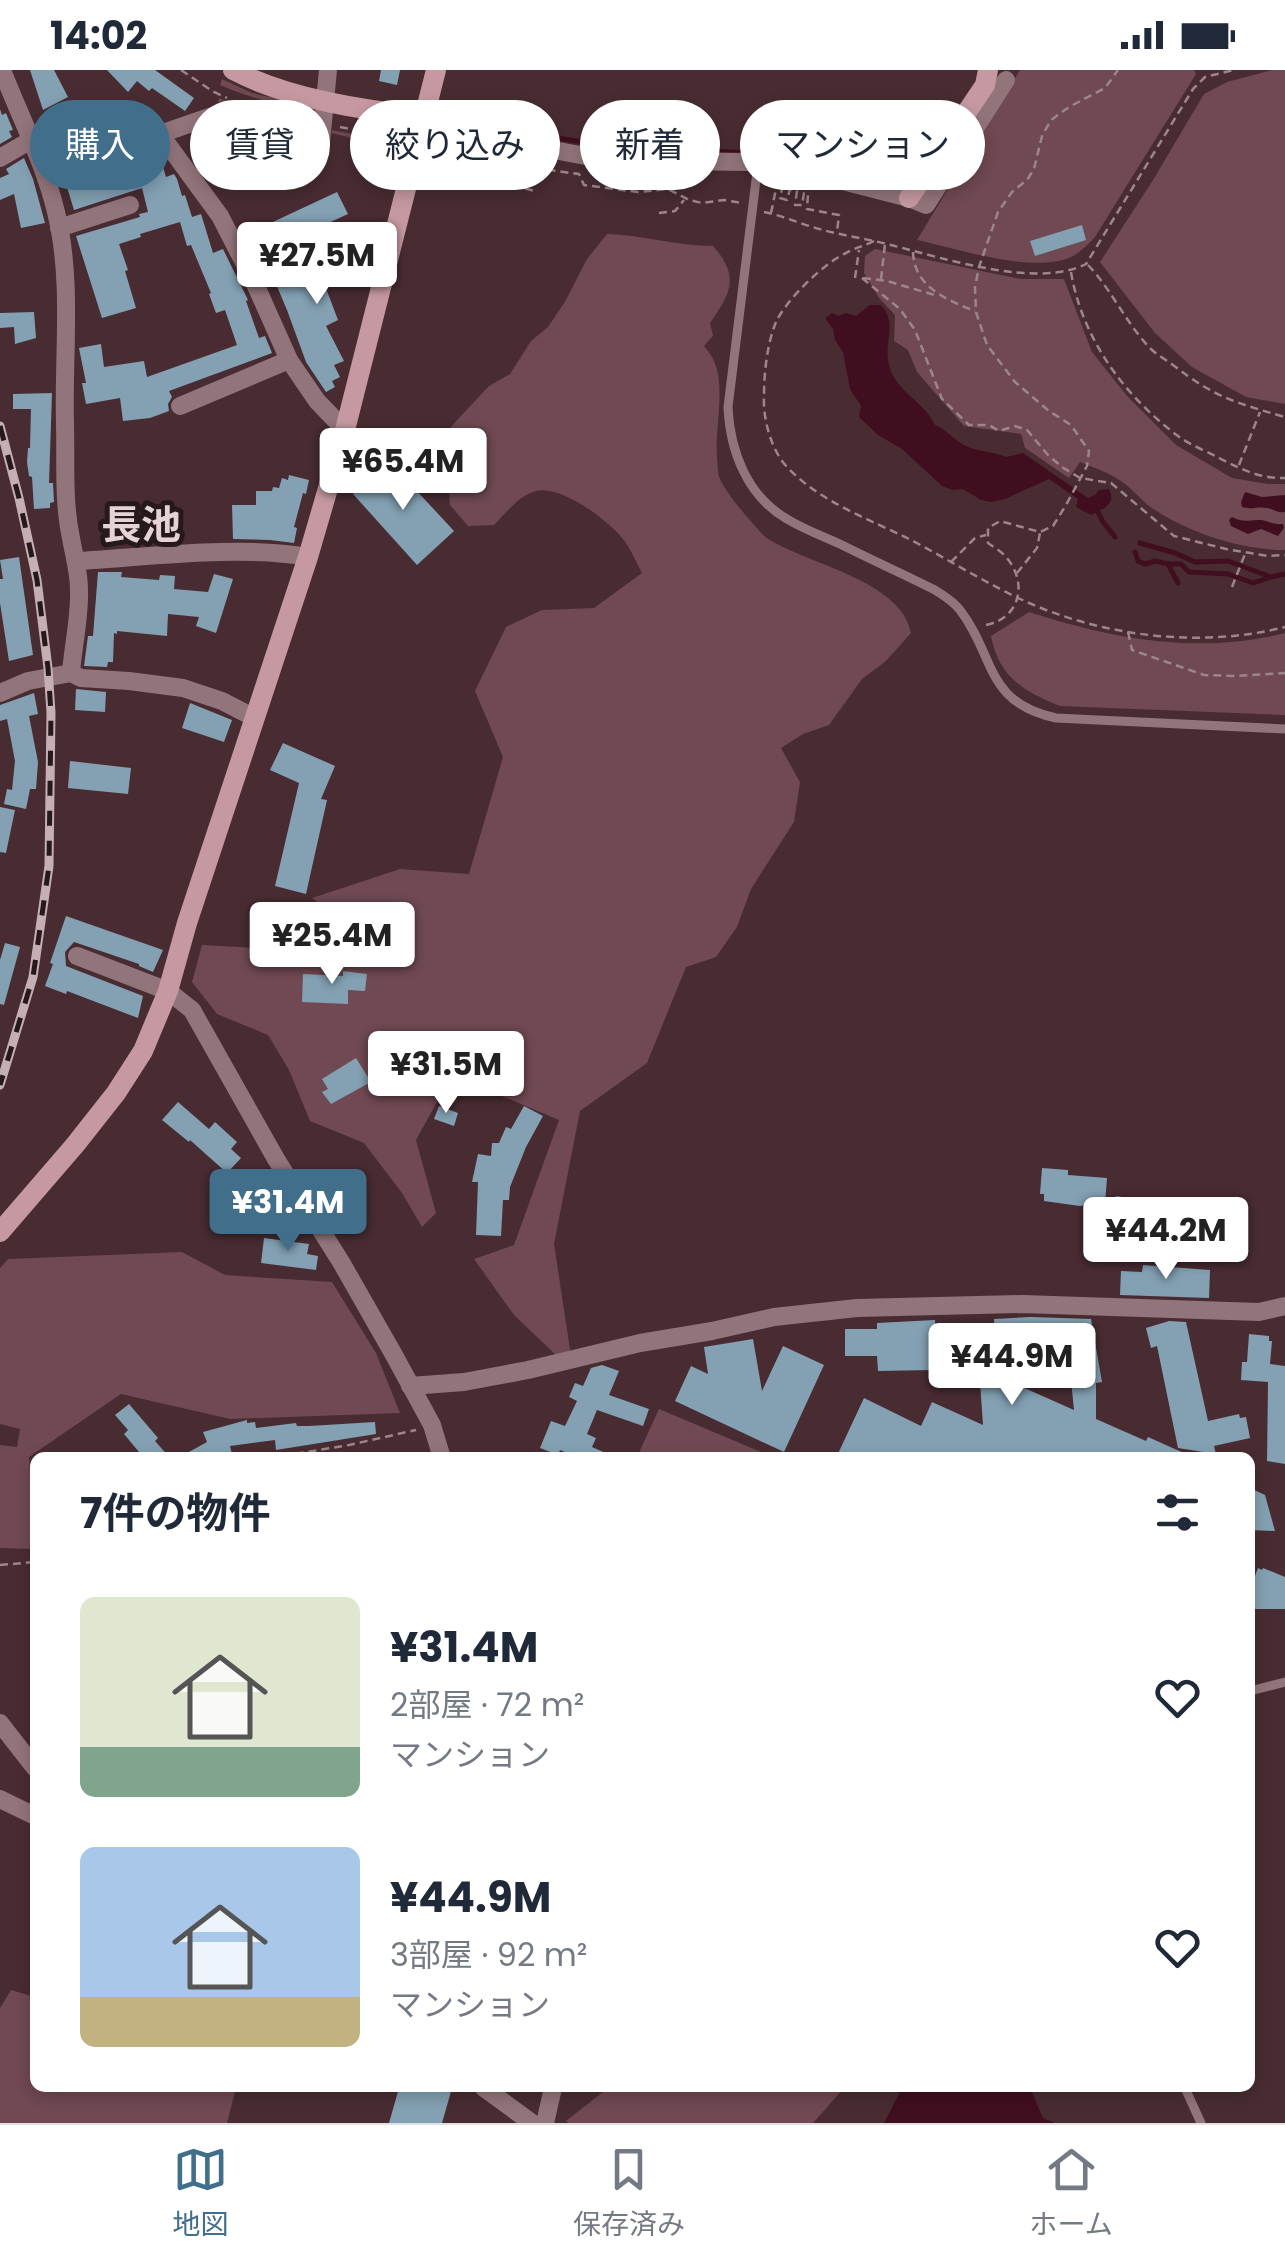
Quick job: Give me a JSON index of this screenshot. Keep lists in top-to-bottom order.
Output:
{
  "districts": ["長池"],
  "page": {
    "status": "14:02",
    "chip": [
      "購入",
      "賃貸",
      "絞り込み",
      "新着",
      "マンション"
    ],
    "price": [
      "¥27.5M",
      "¥65.4M",
      "¥25.4M",
      "¥31.5M",
      "¥31.4M",
      "¥44.2M",
      "¥44.9M"
    ],
    "heading": "7件の物件",
    "list": [
      {
        "name": "¥31.4M",
        "note": "2部屋 · 72 m² · マンション"
      },
      {
        "name": "¥44.9M",
        "note": "3部屋 · 92 m² · マンション"
      }
    ],
    "tabs": ["地図", "保存済み", "ホーム"]
  }
}
